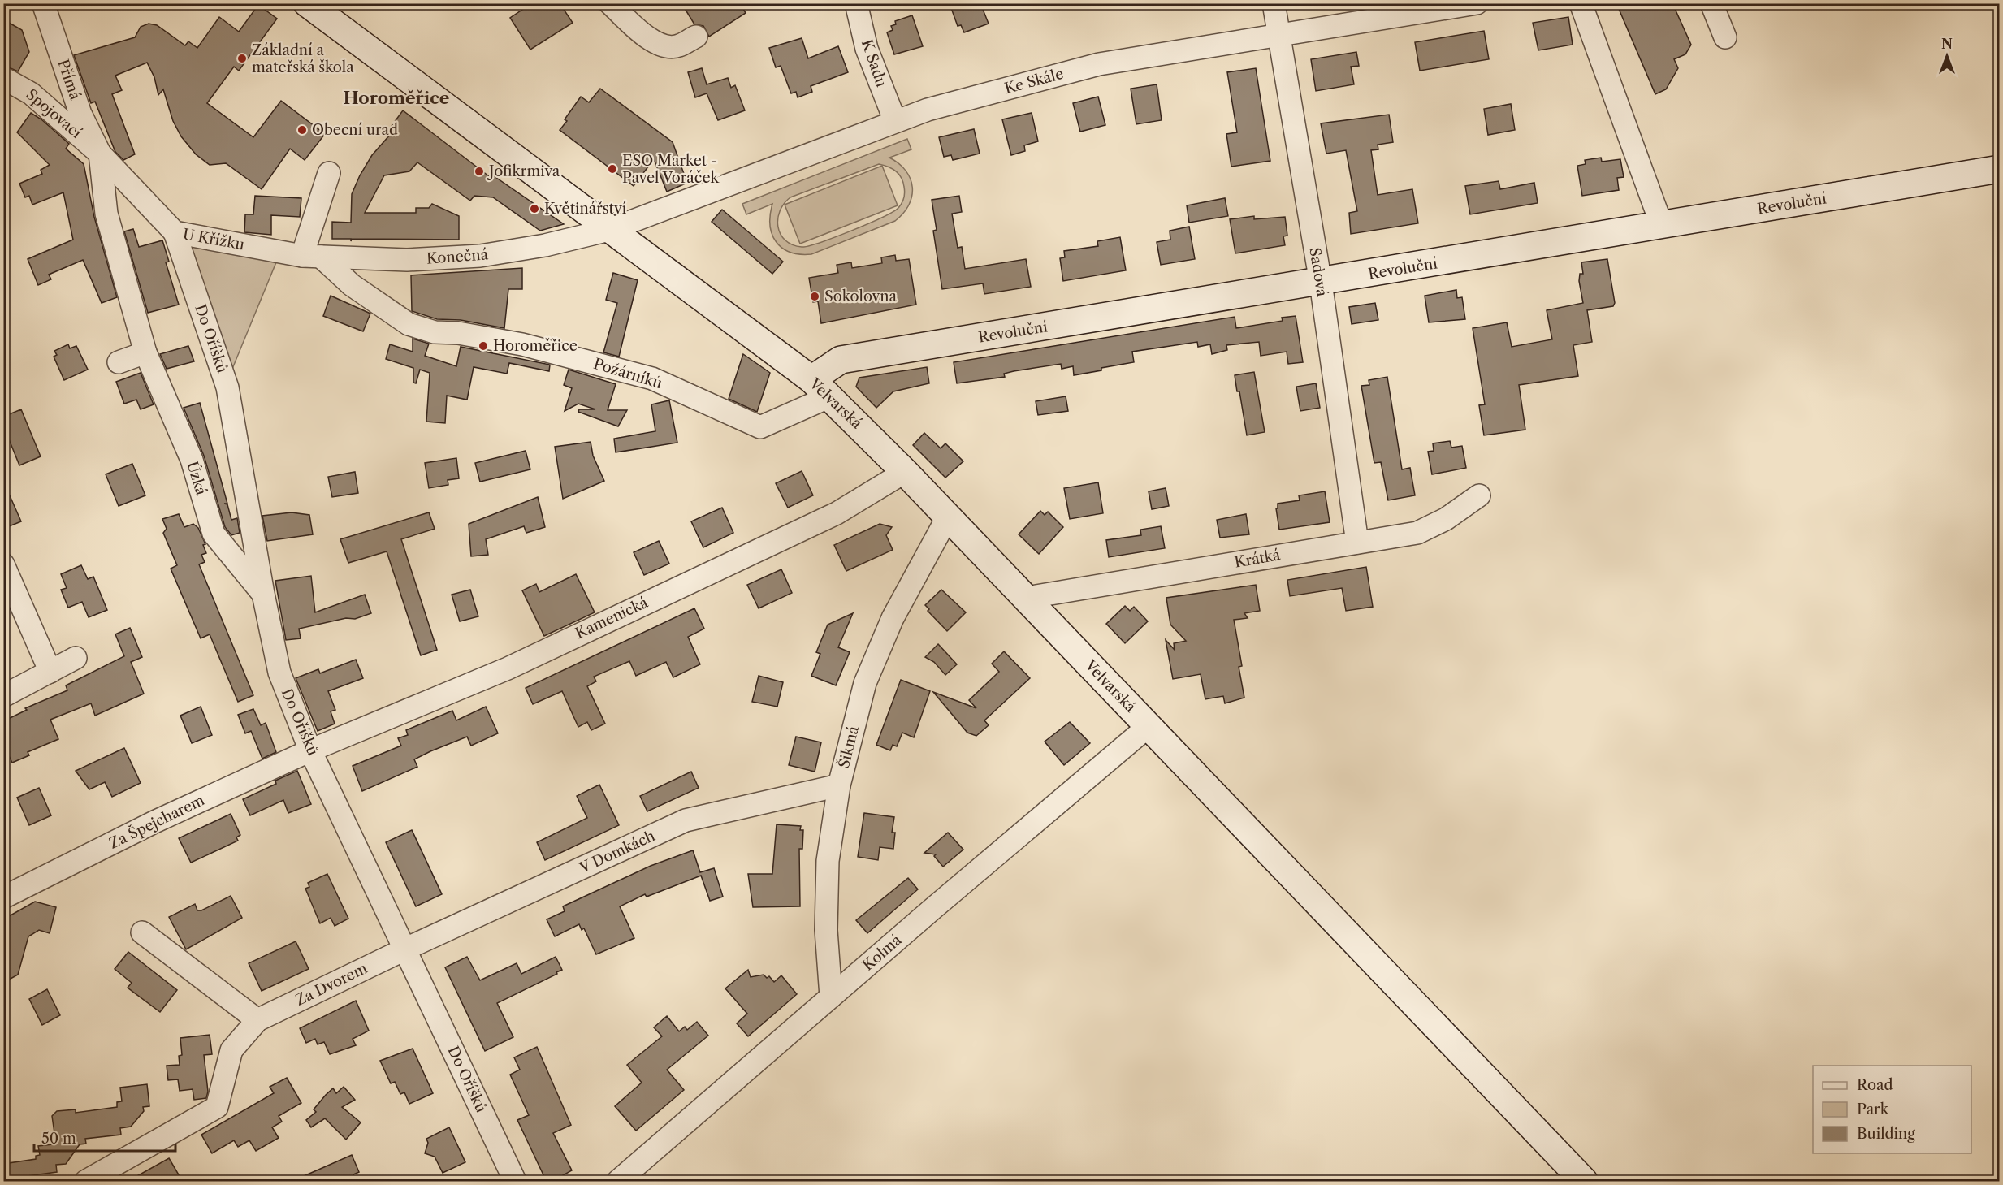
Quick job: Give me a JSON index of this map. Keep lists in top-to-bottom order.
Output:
{
  "streets": {
    "main road": ["Revoluční", "Velvarská"],
    "street": [
      "K Sadu",
      "Přímá",
      "Ke Skále",
      "Spojovací",
      "U Křížku",
      "Konečná",
      "Sadová",
      "Do Oříšků",
      "Požárníků",
      "Úzká",
      "Krátká",
      "Kamenická",
      "Šikmá",
      "Za Špejcharem",
      "V Domkách",
      "Kolmá",
      "Za Dvorem"
    ]
  },
  "crossings": [
    ["K Sadu", "Ke Skále"],
    ["Přímá", "Spojovací"],
    ["Přímá", "U Křížku"],
    ["Přímá", "Úzká"],
    ["Ke Skále", "Konečná"],
    ["Ke Skále", "Sadová"],
    ["Ke Skále", "Velvarská"],
    ["Spojovací", "U Křížku"],
    ["Spojovací", "Úzká"],
    ["Revoluční", "Sadová"],
    ["Revoluční", "Požárníků"],
    ["Revoluční", "Velvarská"],
    ["U Křížku", "Konečná"],
    ["U Křížku", "Do Oříšků"],
    ["U Křížku", "Požárníků"],
    ["U Křížku", "Úzká"],
    ["Konečná", "Požárníků"],
    ["Konečná", "Velvarská"],
    ["Sadová", "Krátká"],
    ["Do Oříšků", "Úzká"],
    ["Do Oříšků", "Kamenická"],
    ["Do Oříšků", "Za Špejcharem"],
    ["Do Oříšků", "V Domkách"],
    ["Do Oříšků", "Za Dvorem"],
    ["Požárníků", "Velvarská"],
    ["Velvarská", "Krátká"],
    ["Velvarská", "Kamenická"],
    ["Velvarská", "Šikmá"],
    ["Velvarská", "Kolmá"],
    ["Kamenická", "Za Špejcharem"],
    ["Šikmá", "V Domkách"],
    ["Šikmá", "Kolmá"],
    ["V Domkách", "Za Dvorem"]
  ],
  "districts": ["Horoměřice"],
  "places": [
    "Základní a mateřská škola",
    "Obecní urad",
    "ESO Market - Pavel Voráček",
    "Jofikrmiva",
    "Květinářství",
    "Sokolovna",
    "Horoměřice"
  ],
  "legend": ["Road", "Park", "Building"],
  "scale_bar": "50 m",
  "north": "top"
}
